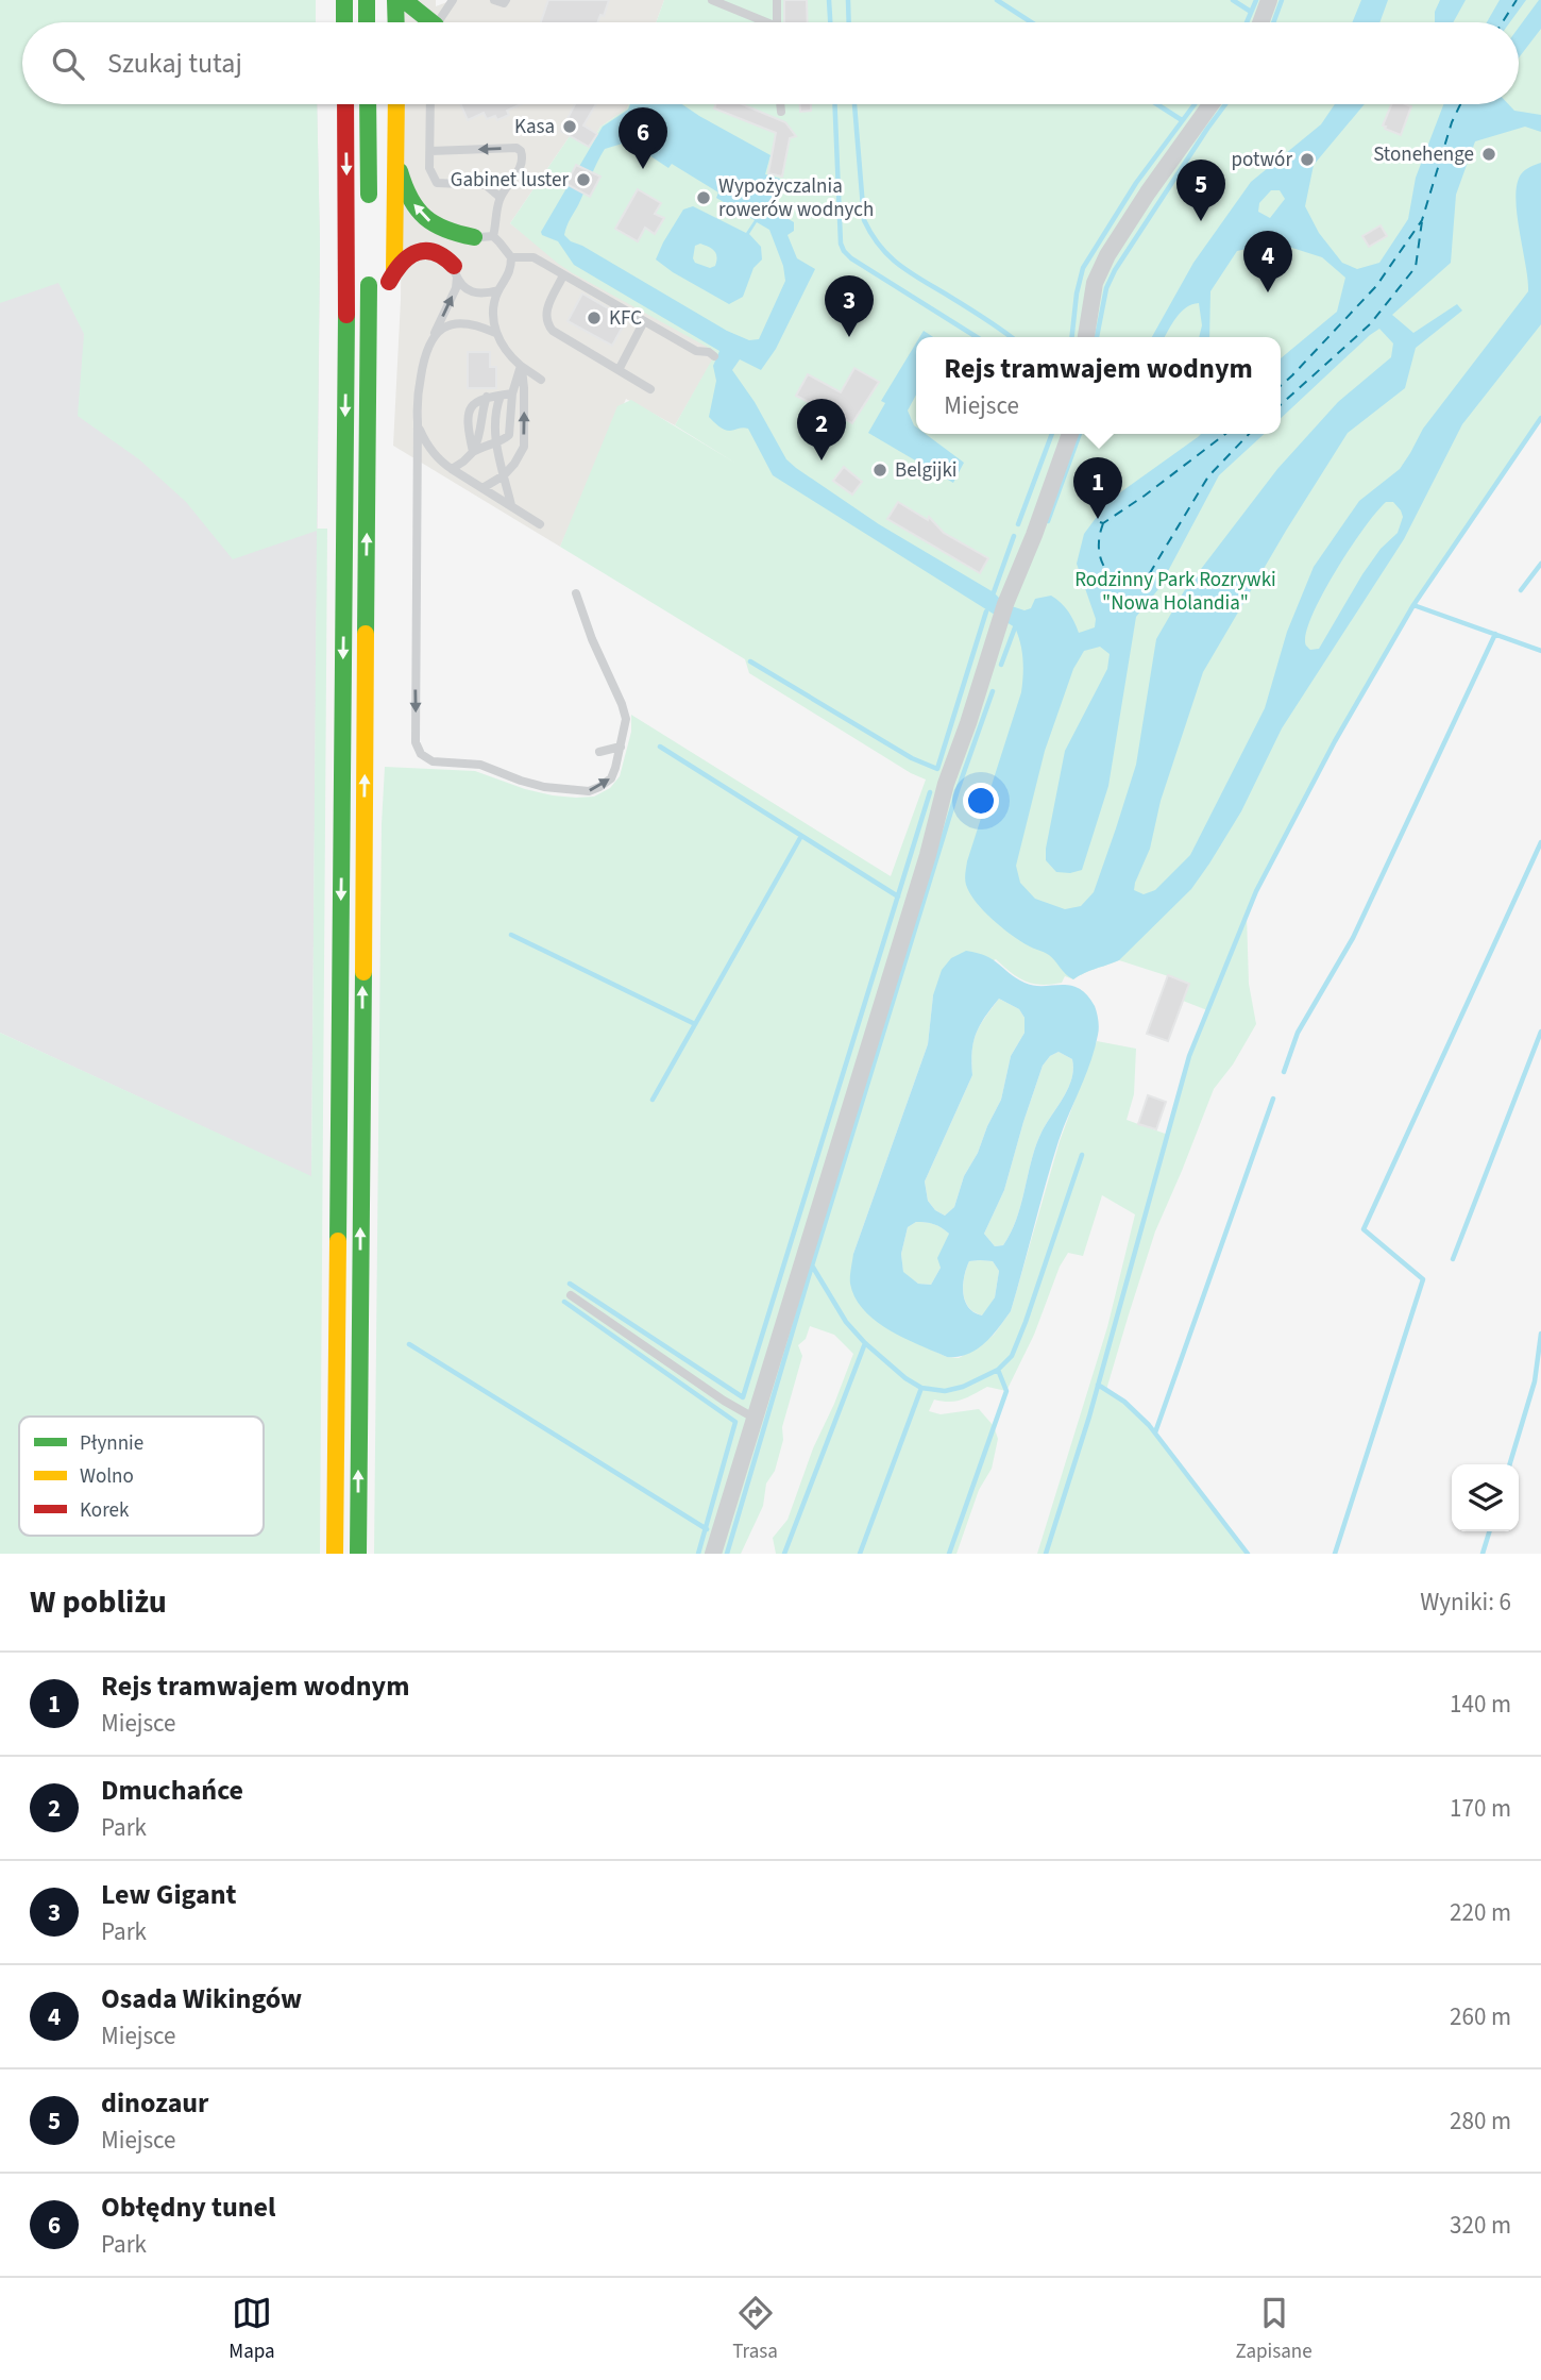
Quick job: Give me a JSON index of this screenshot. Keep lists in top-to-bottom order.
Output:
{
  "parks": ["Rodzinny Park Rozrywki \"Nowa Holandia\""],
  "places": [
    "Kasa",
    "Stonehenge",
    "potwór",
    "Gabinet luster",
    "Wypożyczalnia rowerów wodnych",
    "KFC",
    "Belgijki"
  ],
  "legend": ["Płynnie", "Wolno", "Korek"],
  "page": {
    "search": "Szukaj tutaj",
    "pins": [
      "6",
      "5",
      "4",
      "3",
      "2",
      "1"
    ],
    "popup": ["Rejs tramwajem wodnym", "Miejsce"],
    "heading": ["W pobliżu", "Wyniki: 6"],
    "list": [
      {
        "mark": "1",
        "name": "Rejs tramwajem wodnym",
        "note": "Miejsce",
        "value": "140 m"
      },
      {
        "mark": "2",
        "name": "Dmuchańce",
        "note": "Park",
        "value": "170 m"
      },
      {
        "mark": "3",
        "name": "Lew Gigant",
        "note": "Park",
        "value": "220 m"
      },
      {
        "mark": "4",
        "name": "Osada Wikingów",
        "note": "Miejsce",
        "value": "260 m"
      },
      {
        "mark": "5",
        "name": "dinozaur",
        "note": "Miejsce",
        "value": "280 m"
      },
      {
        "mark": "6",
        "name": "Obłędny tunel",
        "note": "Park",
        "value": "320 m"
      }
    ],
    "nav": ["Mapa", "Trasa", "Zapisane"]
  }
}
